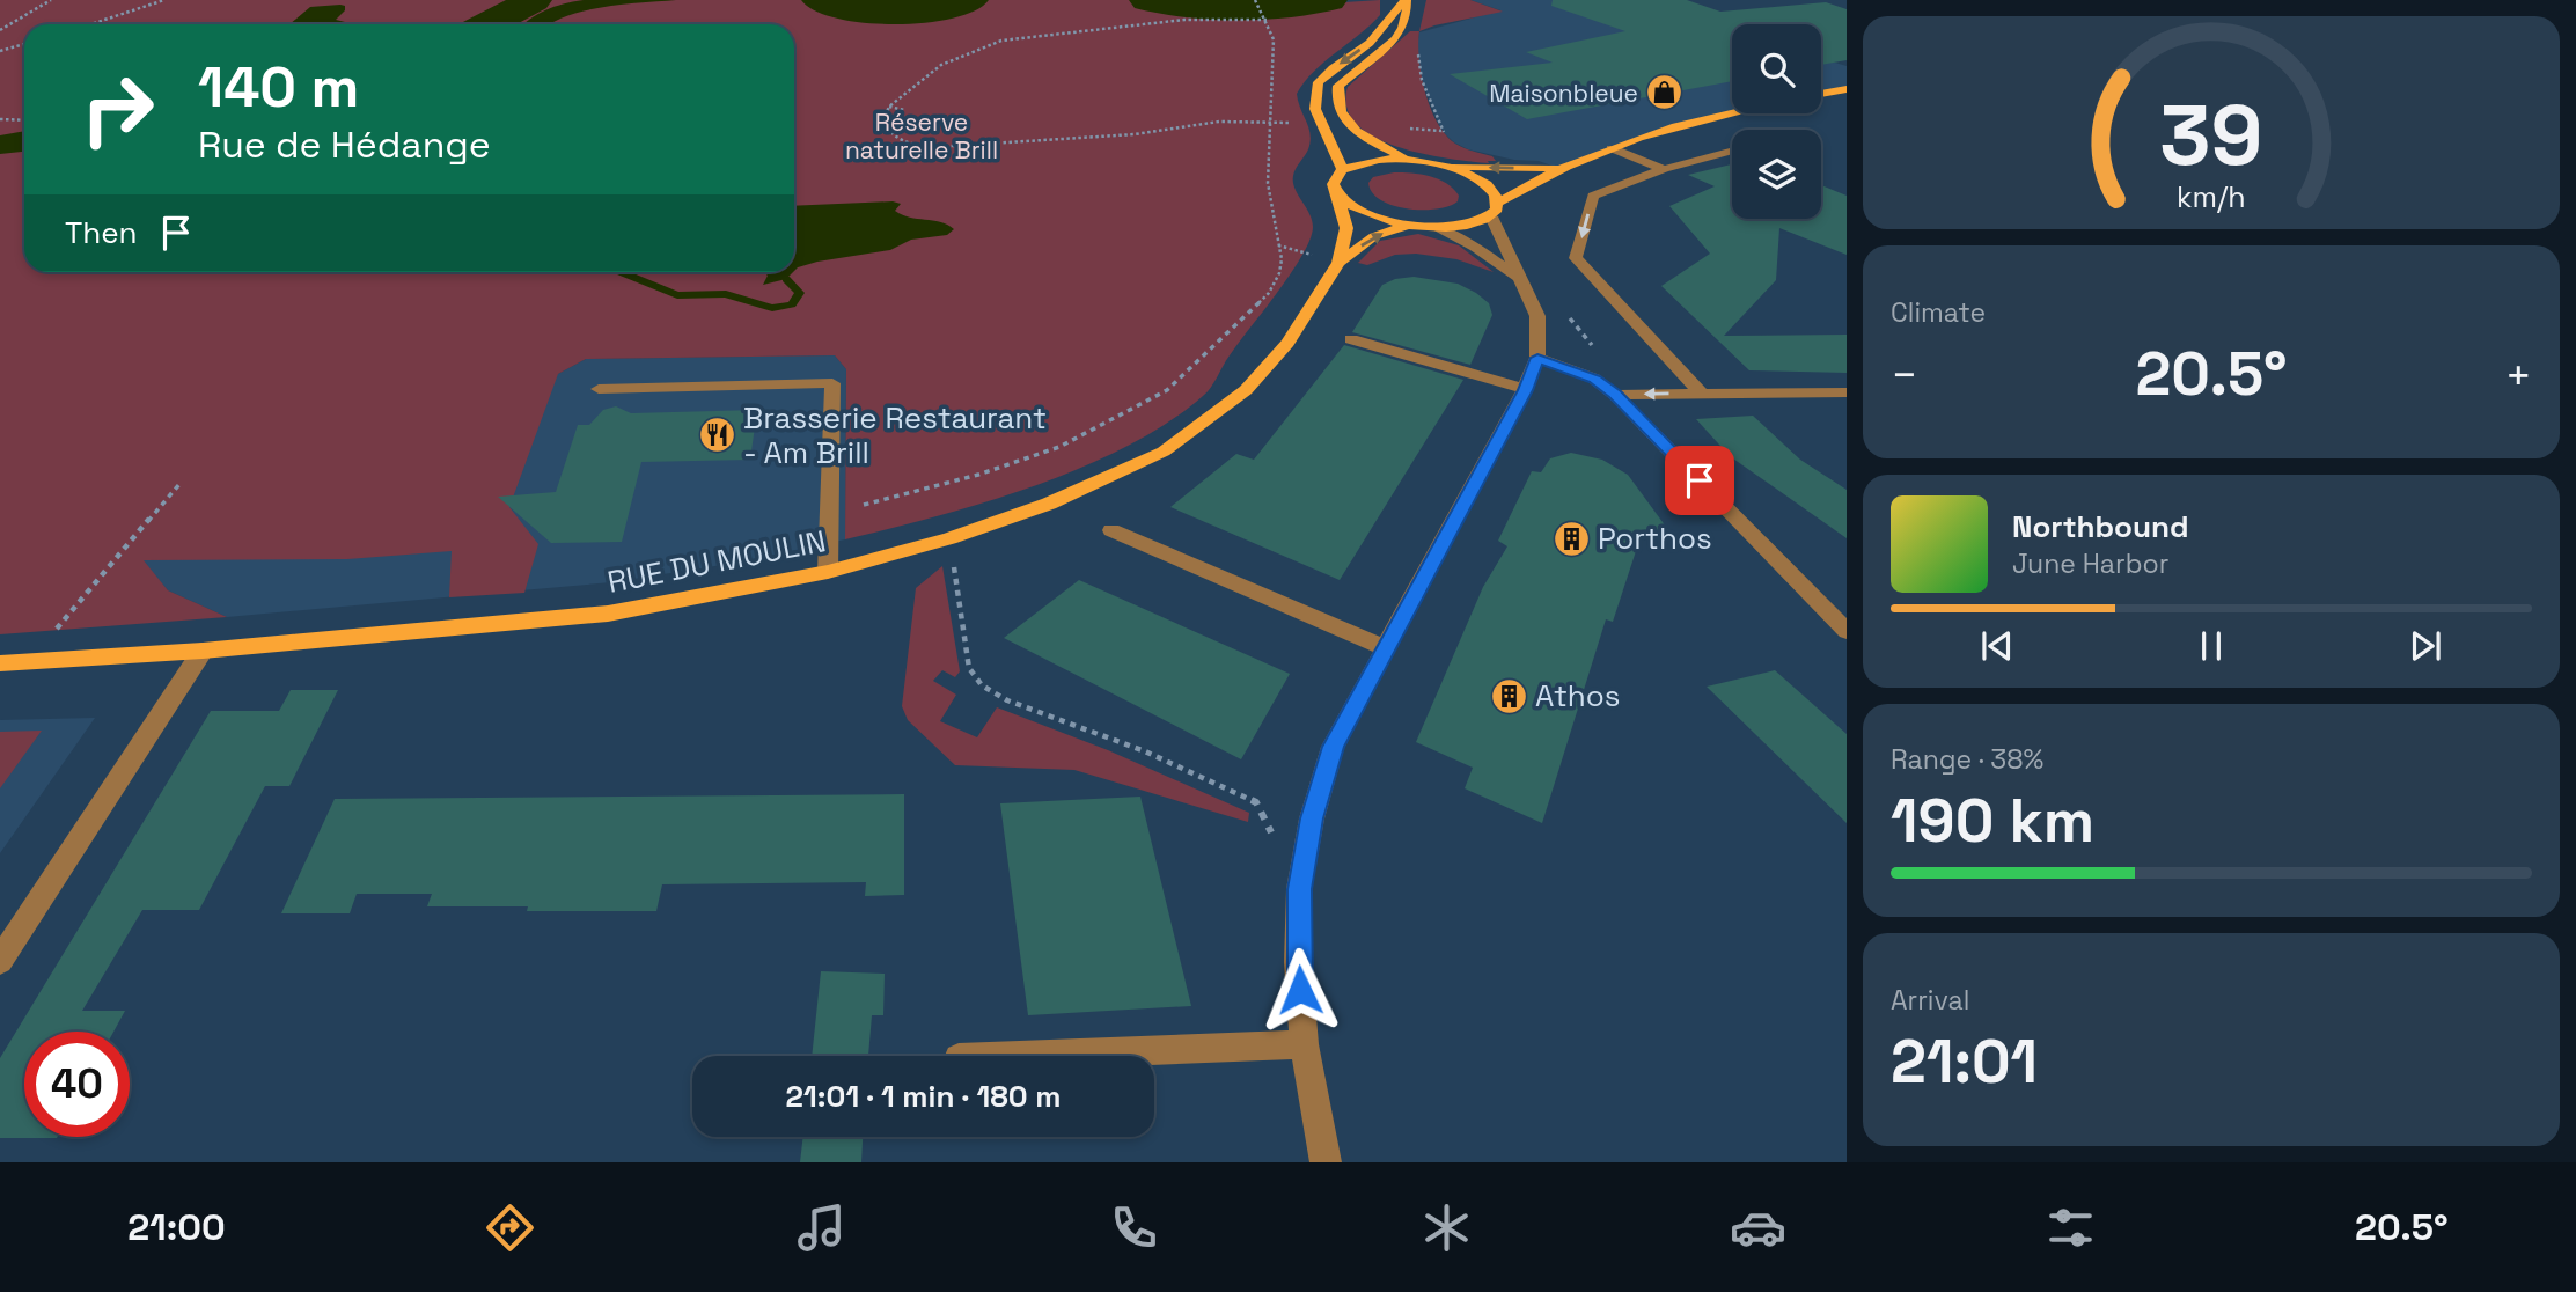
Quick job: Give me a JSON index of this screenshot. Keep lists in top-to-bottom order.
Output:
{
  "streets": {
    "main road": ["RUE DU MOULIN"]
  },
  "parks": ["Réserve naturelle Brill"],
  "places": {
    "shop": ["Maisonbleue"],
    "restaurant": ["Brasserie Restaurant - Am Brill"],
    "building": ["Porthos", "Athos"]
  },
  "page": {
    "turn": ["140 m", "Rue de Hédange"],
    "then": "Then",
    "tile": [
      "Climate",
      ["Range · 38%", "190 km"],
      ["Arrival", "21:01"]
    ],
    "heat": ["−", "20.5°", "+"],
    "song": ["Northbound", "June Harbor"],
    "limit": "40",
    "trip": "21:01 · 1 min · 180 m",
    "tabs": ["21:00", "20.5°"],
    "gauge": ["39", "km/h"]
  }
}
